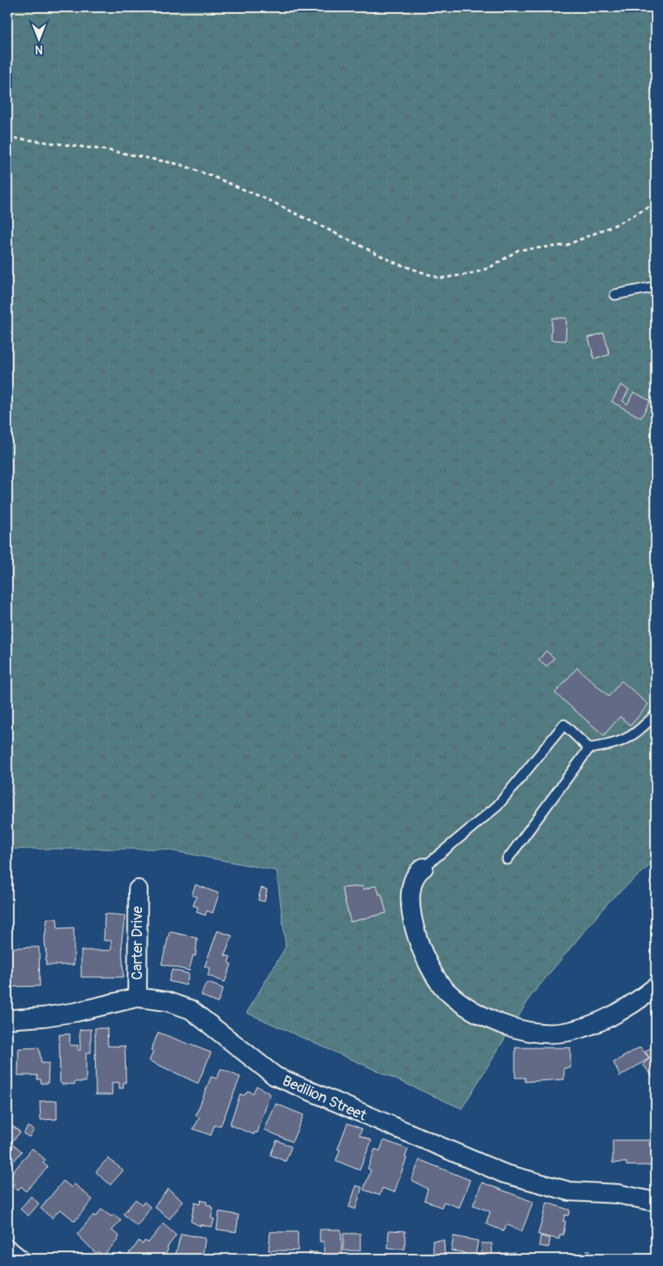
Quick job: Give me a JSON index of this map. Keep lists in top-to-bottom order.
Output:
{
  "streets": {
    "street": ["Carter Drive", "Bedilion Street"]
  },
  "crossings": [
    ["Carter Drive", "Bedilion Street"]
  ],
  "north": "bottom"
}
